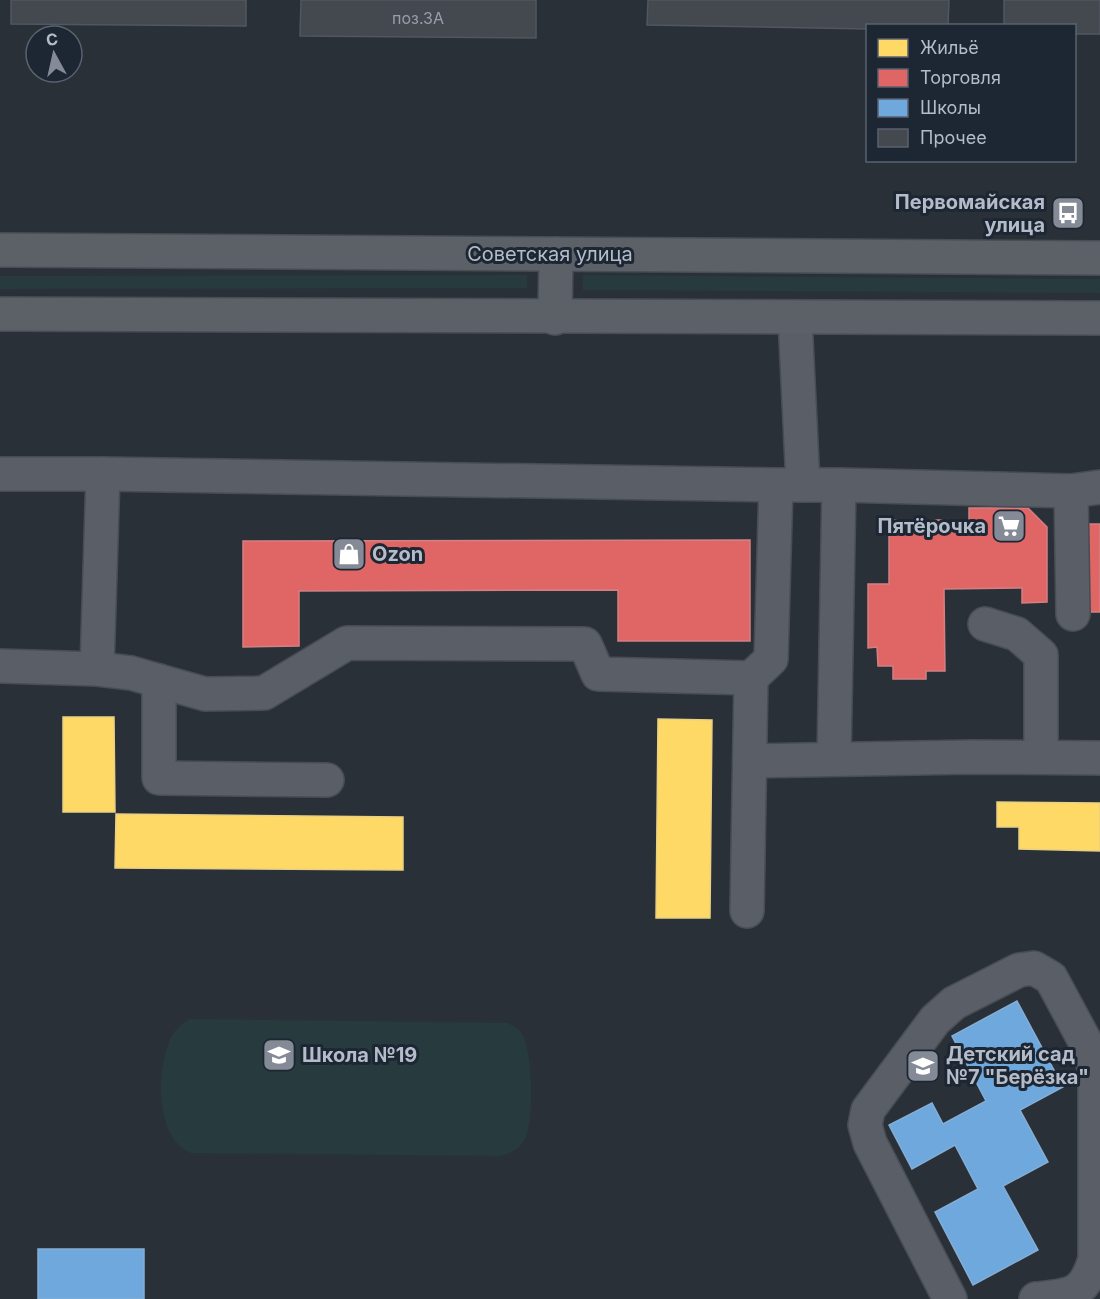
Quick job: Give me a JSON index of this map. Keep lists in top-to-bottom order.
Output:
{
  "streets": {
    "main road": ["Советская улица"]
  },
  "places": {
    "bus stop": ["Первомайская улица"],
    "supermarket": ["Пятёрочка"],
    "shop": ["Ozon"],
    "school or university": ["Школа №19", "Детский сад №7 \"Берёзка\""]
  },
  "house_numbers": ["поз.3А"],
  "legend": [
    "Жильё",
    "Торговля",
    "Школы",
    "Прочее"
  ],
  "north": "top"
}
